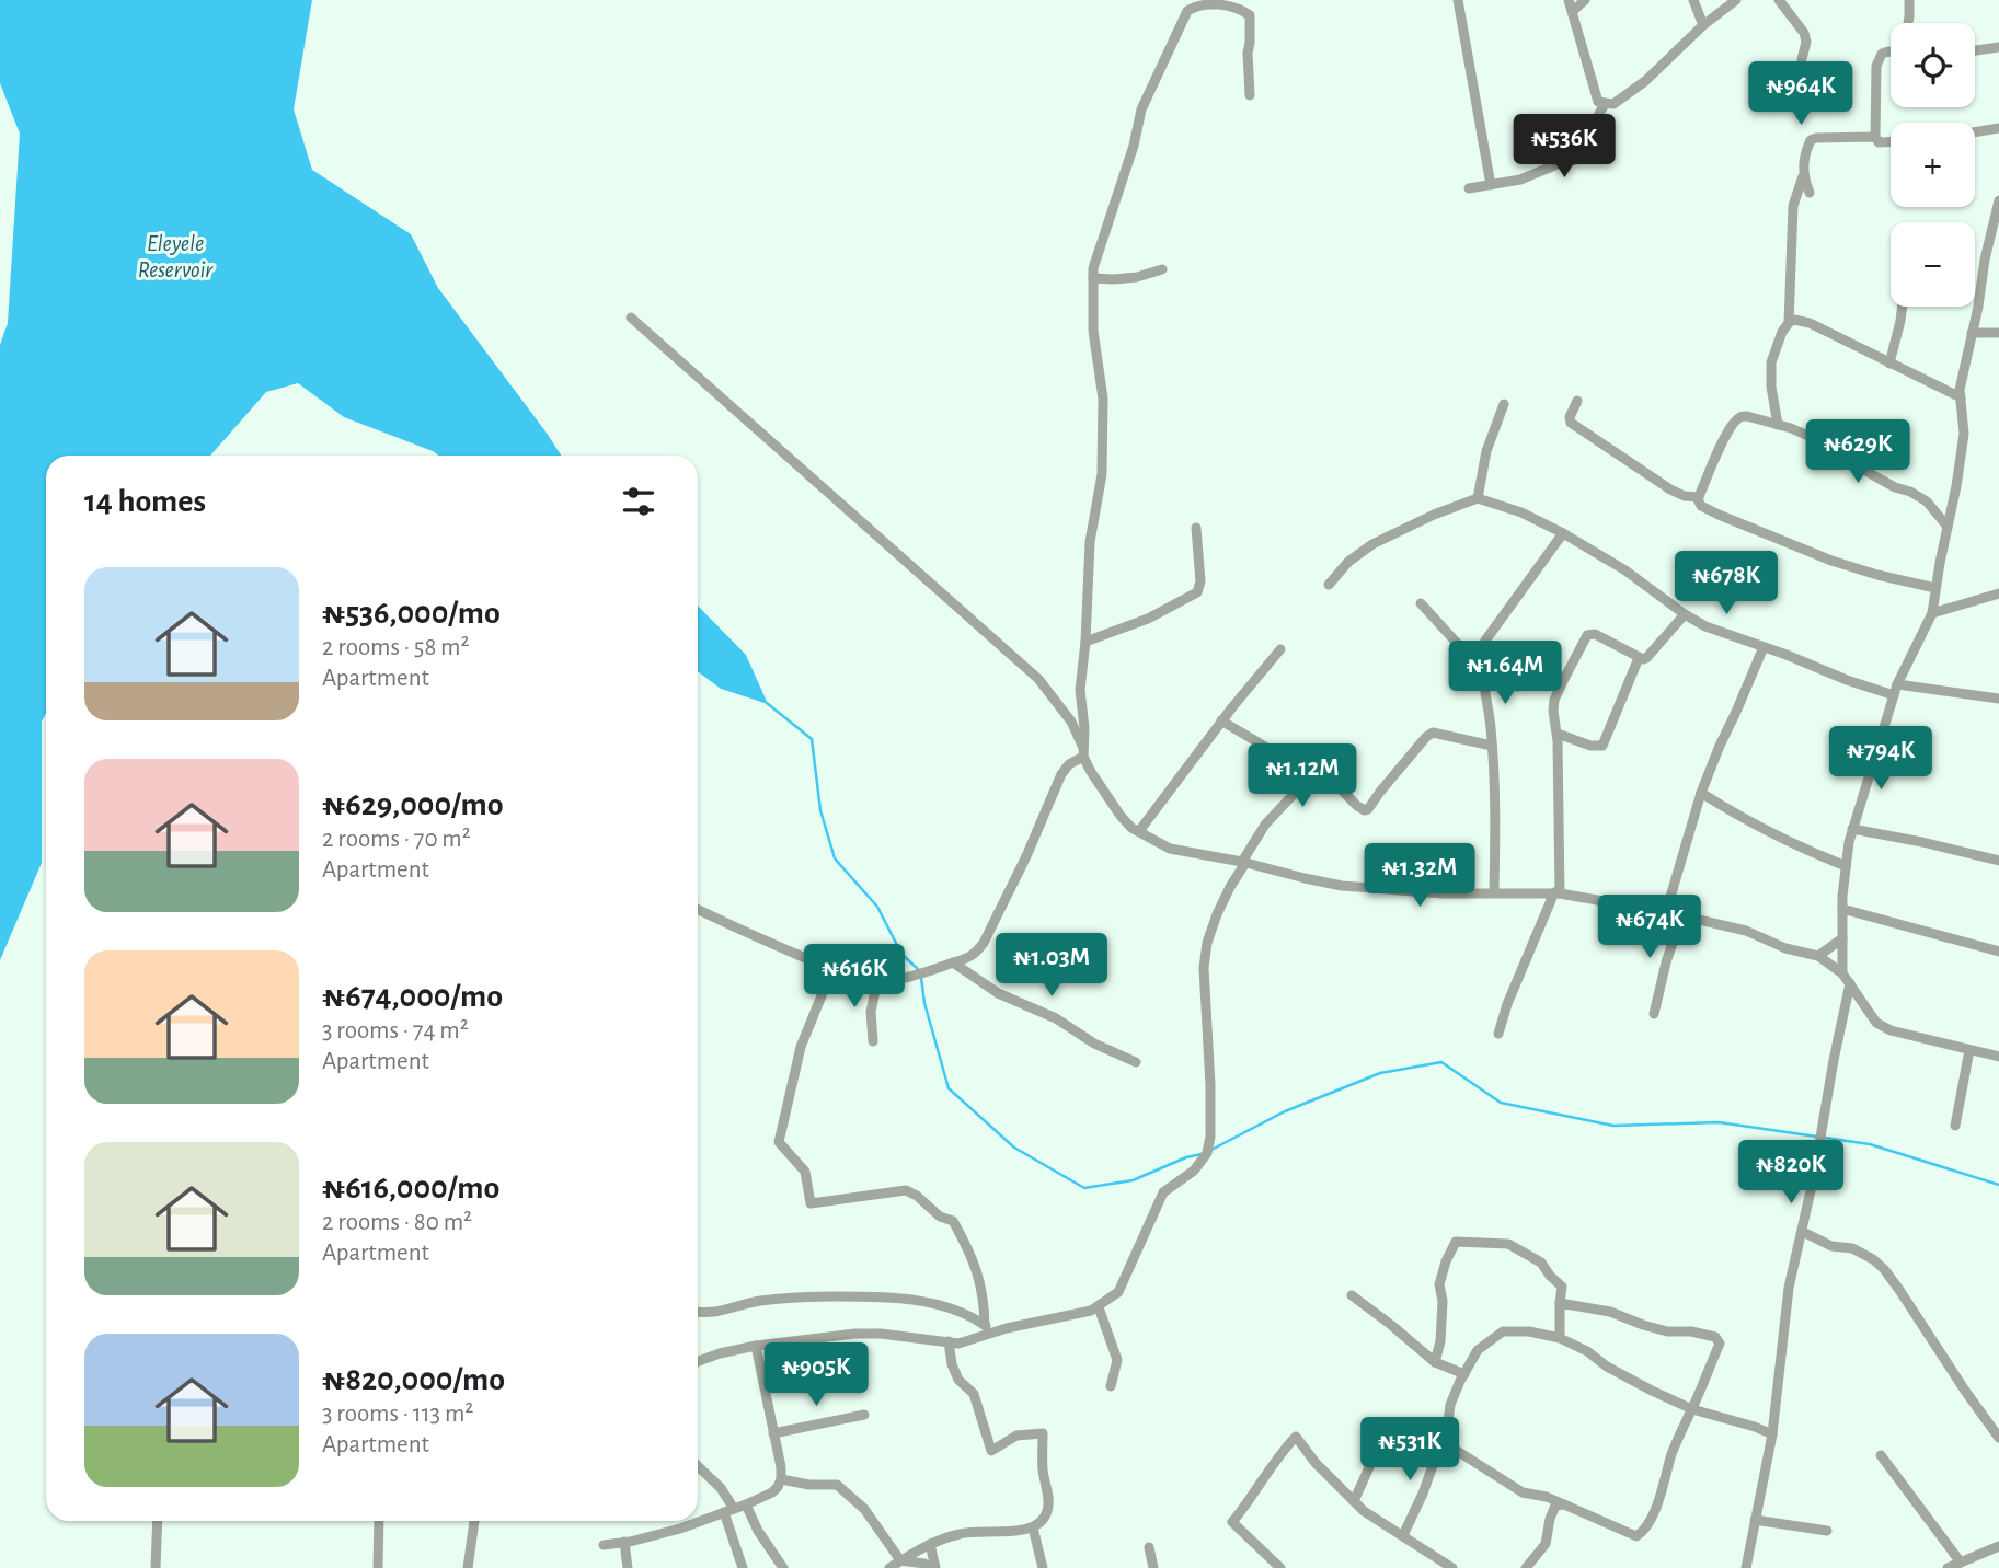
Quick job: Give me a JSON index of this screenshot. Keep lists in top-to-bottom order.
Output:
{
  "water": ["Eleyele Reservoir"],
  "page": {
    "map_buttons": ["+", "−"],
    "price": [
      "₦964K",
      "₦536K",
      "₦629K",
      "₦678K",
      "₦1.64M",
      "₦794K",
      "₦1.12M",
      "₦1.32M",
      "₦674K",
      "₦1.03M",
      "₦616K",
      "₦820K",
      "₦905K",
      "₦531K"
    ],
    "heading": "14 homes",
    "list": [
      {
        "name": "₦536,000/mo",
        "note": "2 rooms · 58 m² · Apartment"
      },
      {
        "name": "₦629,000/mo",
        "note": "2 rooms · 70 m² · Apartment"
      },
      {
        "name": "₦674,000/mo",
        "note": "3 rooms · 74 m² · Apartment"
      },
      {
        "name": "₦616,000/mo",
        "note": "2 rooms · 80 m² · Apartment"
      },
      {
        "name": "₦820,000/mo",
        "note": "3 rooms · 113 m² · Apartment"
      }
    ]
  }
}
